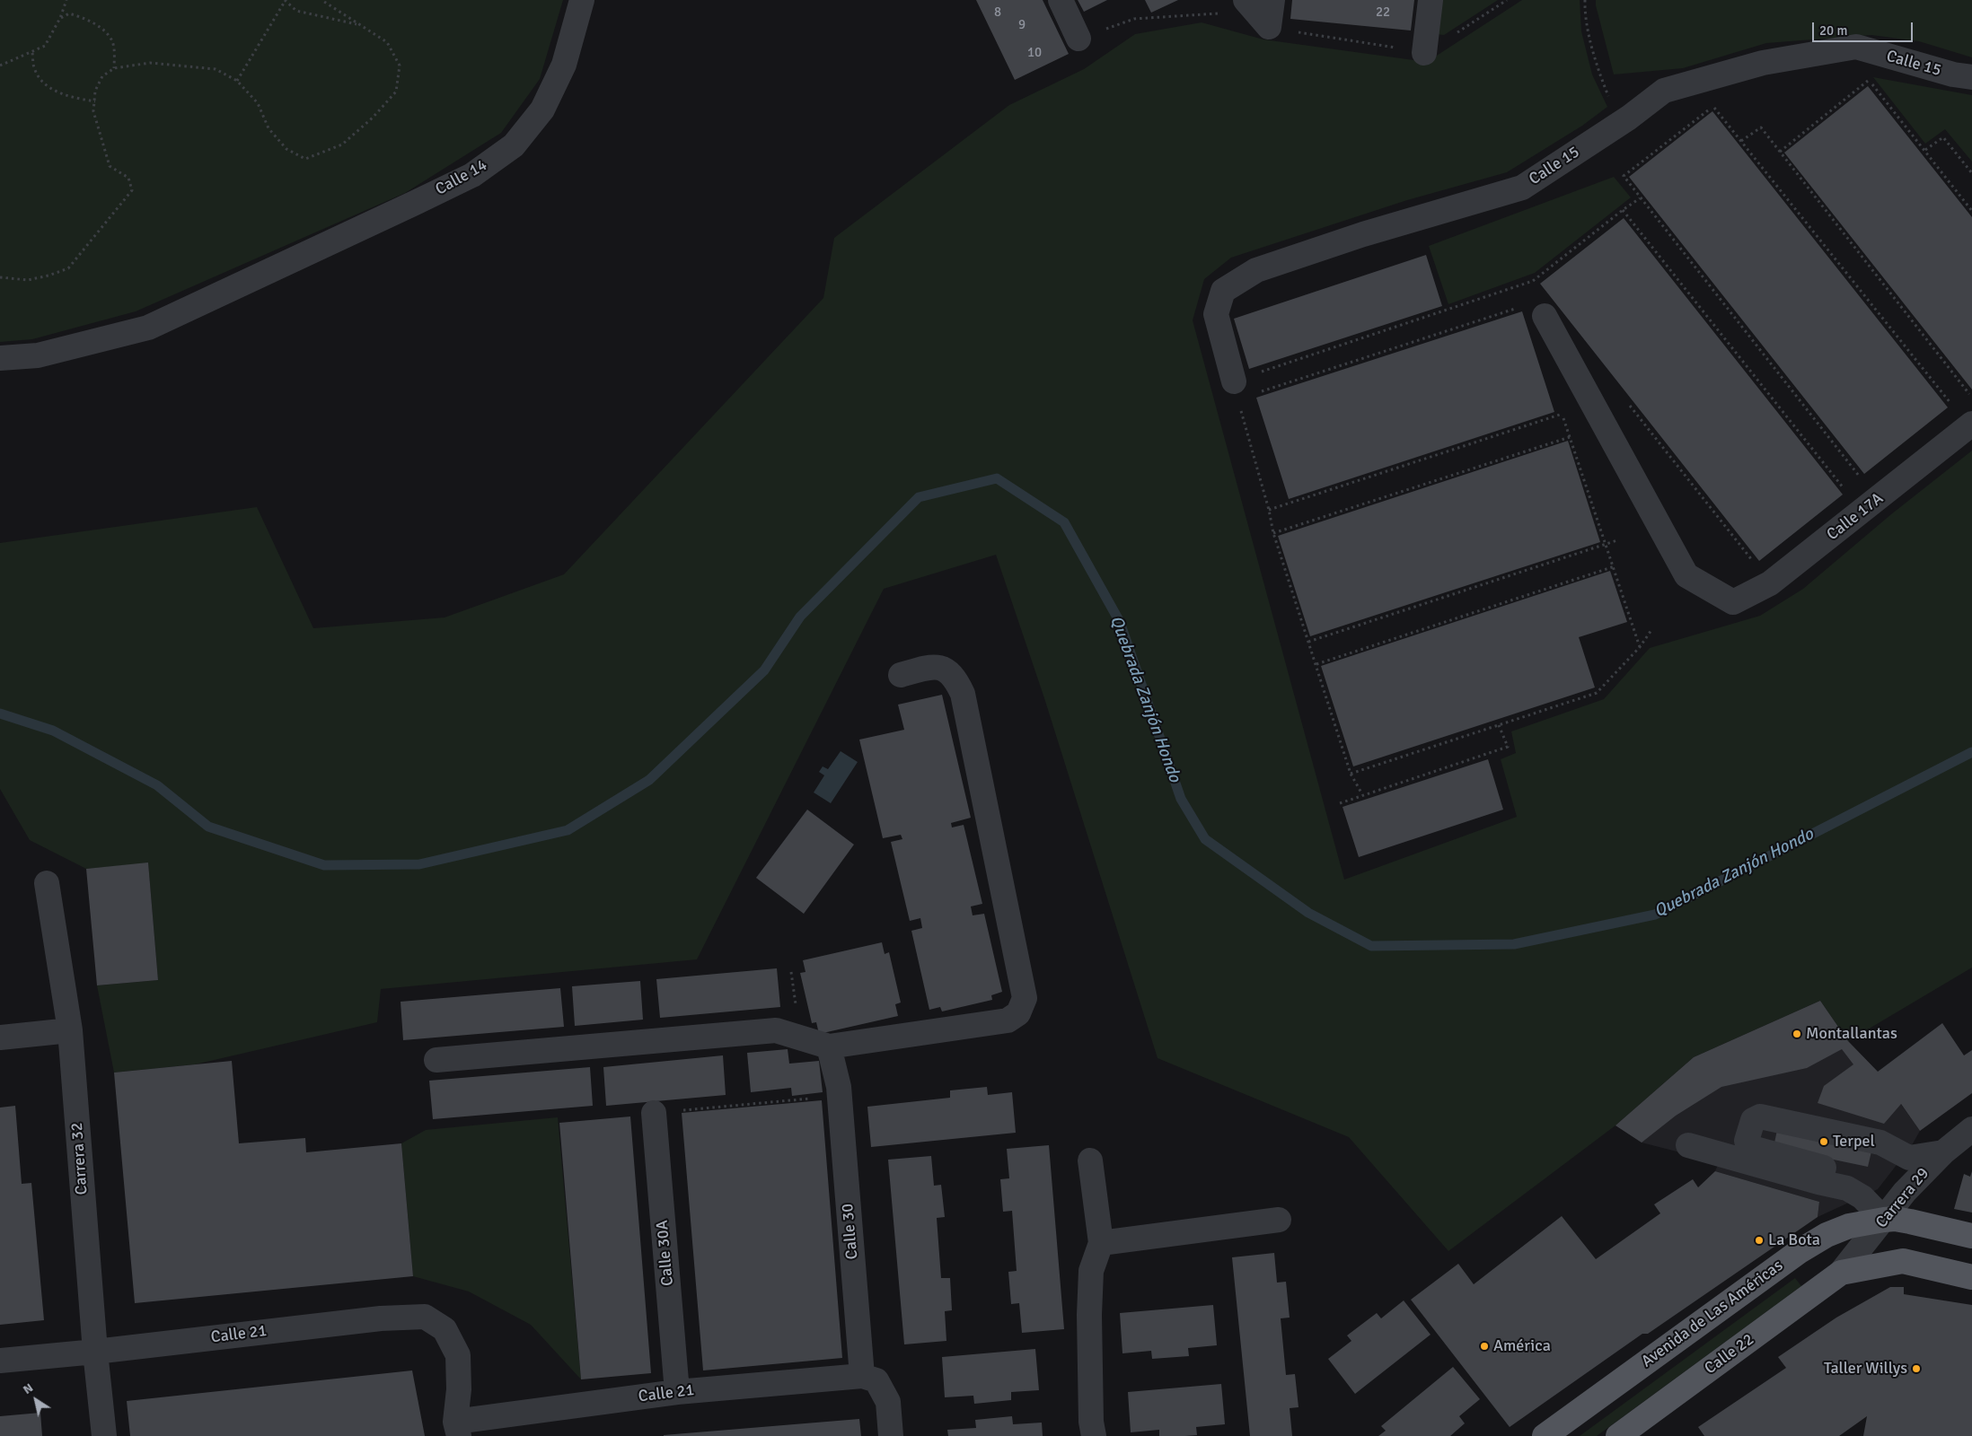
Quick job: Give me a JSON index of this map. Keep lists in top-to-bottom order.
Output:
{
  "streets": {
    "main road": ["Avenida de Las Américas", "Calle 22"],
    "street": [
      "Calle 15",
      "Calle 14",
      "Calle 17A",
      "Carrera 32",
      "Carrera 29",
      "Calle 30",
      "Calle 30A",
      "Calle 21"
    ]
  },
  "crossings": [
    ["Carrera 32", "Calle 21"],
    ["Carrera 29", "Avenida de Las Américas"],
    ["Carrera 29", "Calle 22"],
    ["Calle 30", "Calle 21"],
    ["Calle 30A", "Calle 21"]
  ],
  "water": ["Quebrada Zanjón Hondo"],
  "places": [
    "Montallantas",
    "Terpel",
    "La Bota",
    "América",
    "Taller Willys"
  ],
  "house_numbers": [
    "8",
    "22",
    "9",
    "10"
  ],
  "scale_bar": "20 m",
  "north": "top left"
}
